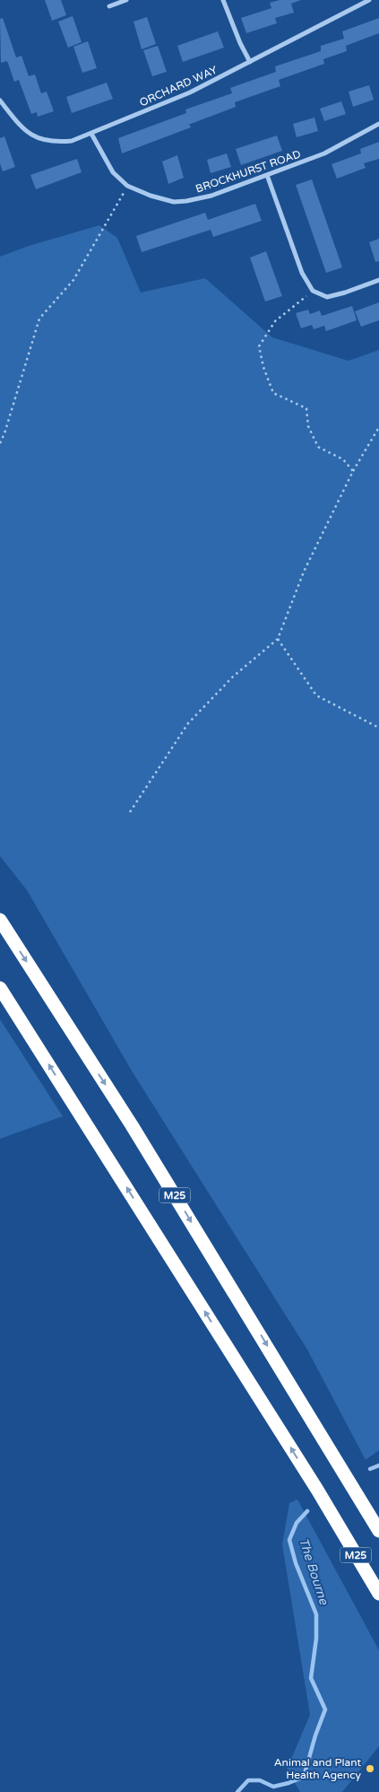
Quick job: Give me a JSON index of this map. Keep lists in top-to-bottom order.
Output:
{
  "streets": {
    "highway": ["M25"],
    "street": ["ORCHARD WAY", "BROCKHURST ROAD"]
  },
  "crossings": [
    ["ORCHARD WAY", "BROCKHURST ROAD"]
  ],
  "water": ["The Bourne"],
  "places": ["Animal and Plant Health Agency"]
}
